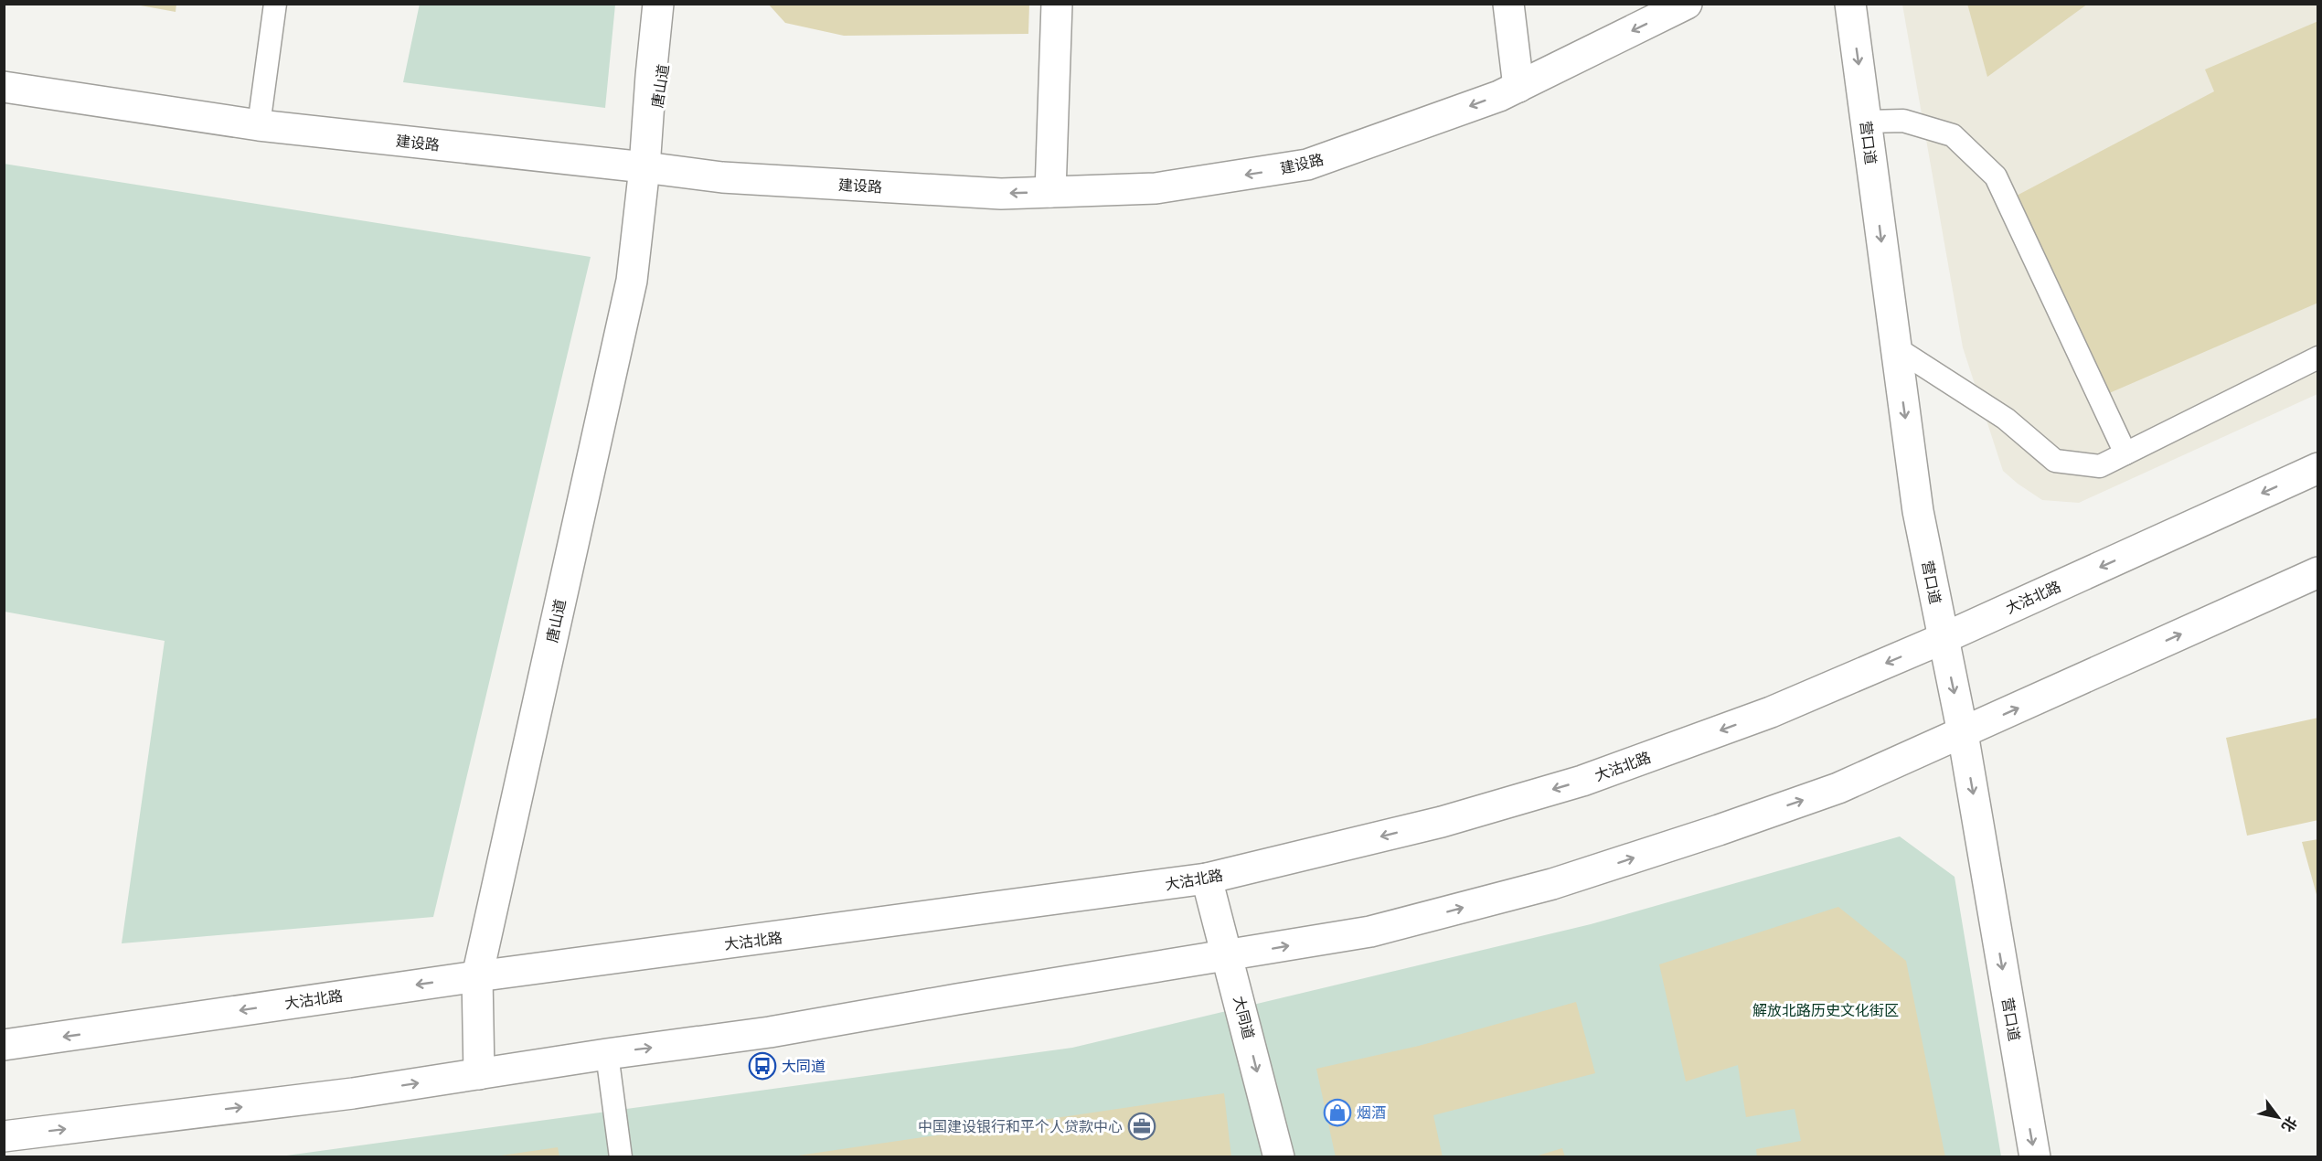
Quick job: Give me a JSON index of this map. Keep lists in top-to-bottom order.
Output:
{
  "streets": {
    "main road": [
      "唐山道",
      "建设路",
      "营口道",
      "大沽北路",
      "大同道"
    ]
  },
  "crossings": [
    ["唐山道", "建设路"],
    ["唐山道", "大沽北路"],
    ["营口道", "大沽北路"],
    ["大沽北路", "大同道"]
  ],
  "one_way": ["建设路", "营口道", "大同道"],
  "parks": ["解放北路历史文化街区"],
  "places": {
    "bus stop": ["大同道"],
    "shop": ["烟酒"],
    "office": ["中国建设银行和平个人贷款中心"]
  },
  "north": "bottom right"
}
